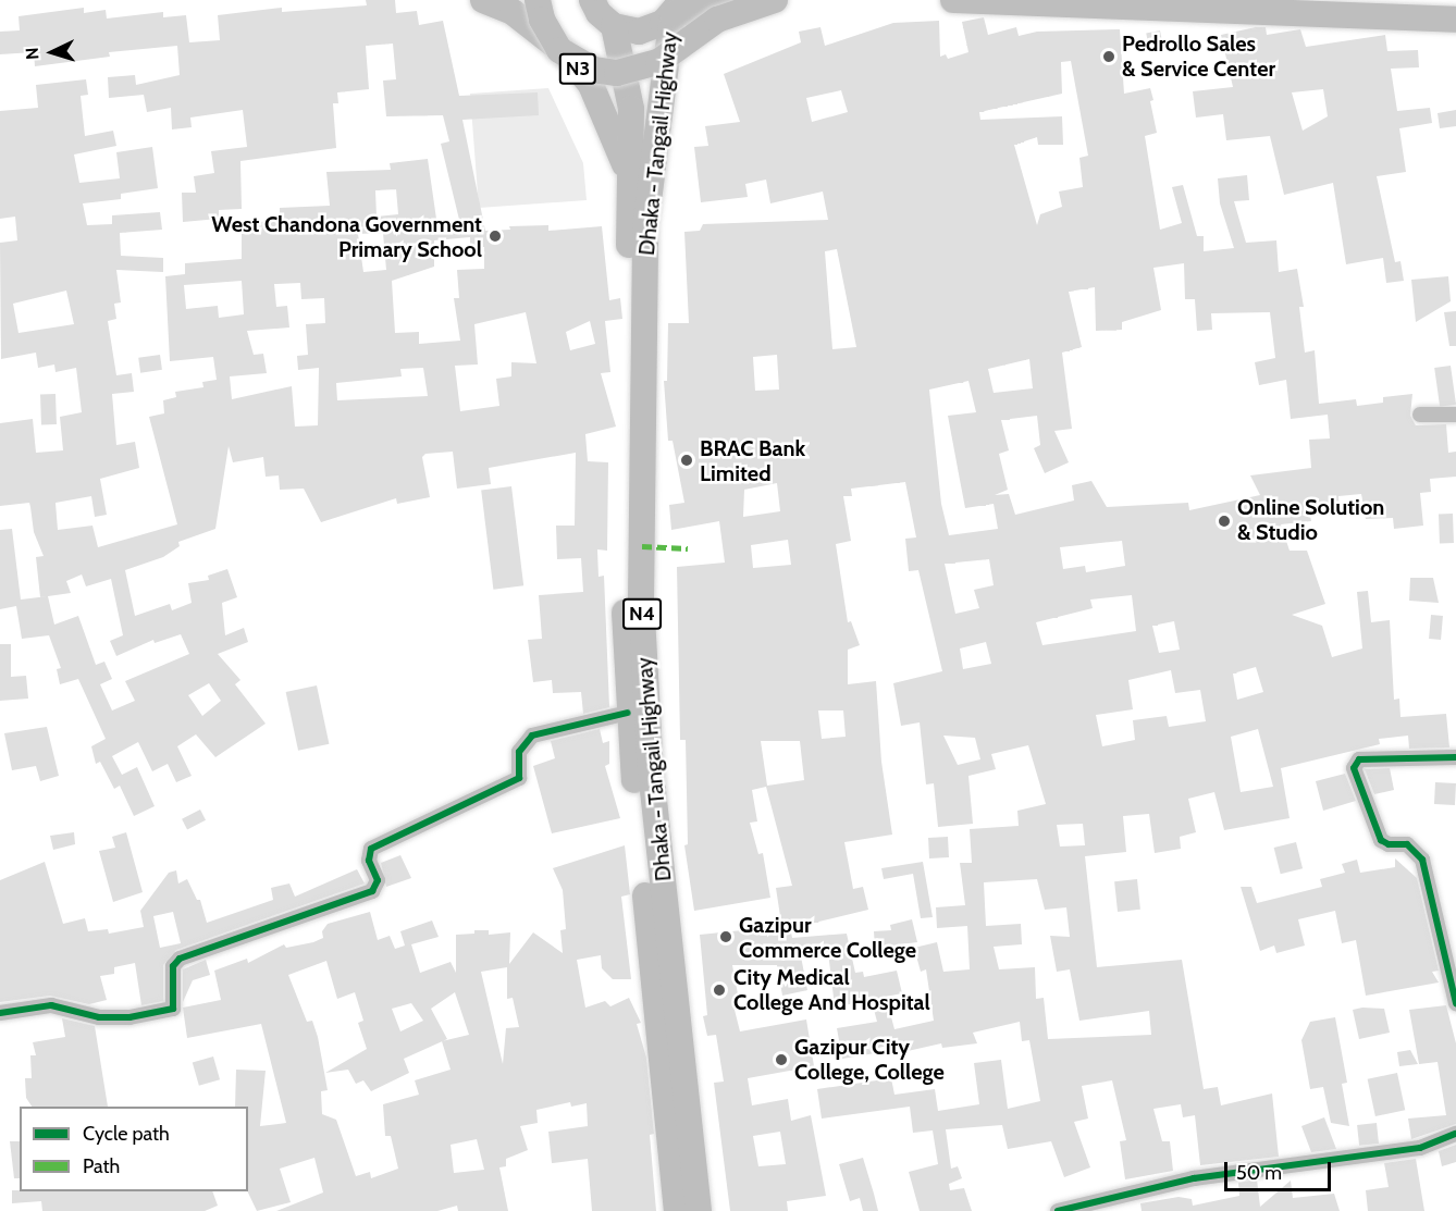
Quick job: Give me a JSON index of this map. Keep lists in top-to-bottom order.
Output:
{
  "streets": {
    "highway": ["N3", "Dhaka - Tangail Highway", "N4"]
  },
  "crossings": [
    ["N3", "Dhaka - Tangail Highway"]
  ],
  "places": [
    "Pedrollo Sales & Service Center",
    "West Chandona Government Primary School",
    "BRAC Bank Limited",
    "Online Solution & Studio",
    "Gazipur Commerce College",
    "City Medical College And Hospital",
    "Gazipur City College, College"
  ],
  "legend": ["Cycle path", "Path"],
  "scale_bar": "50 m",
  "north": "left"
}
